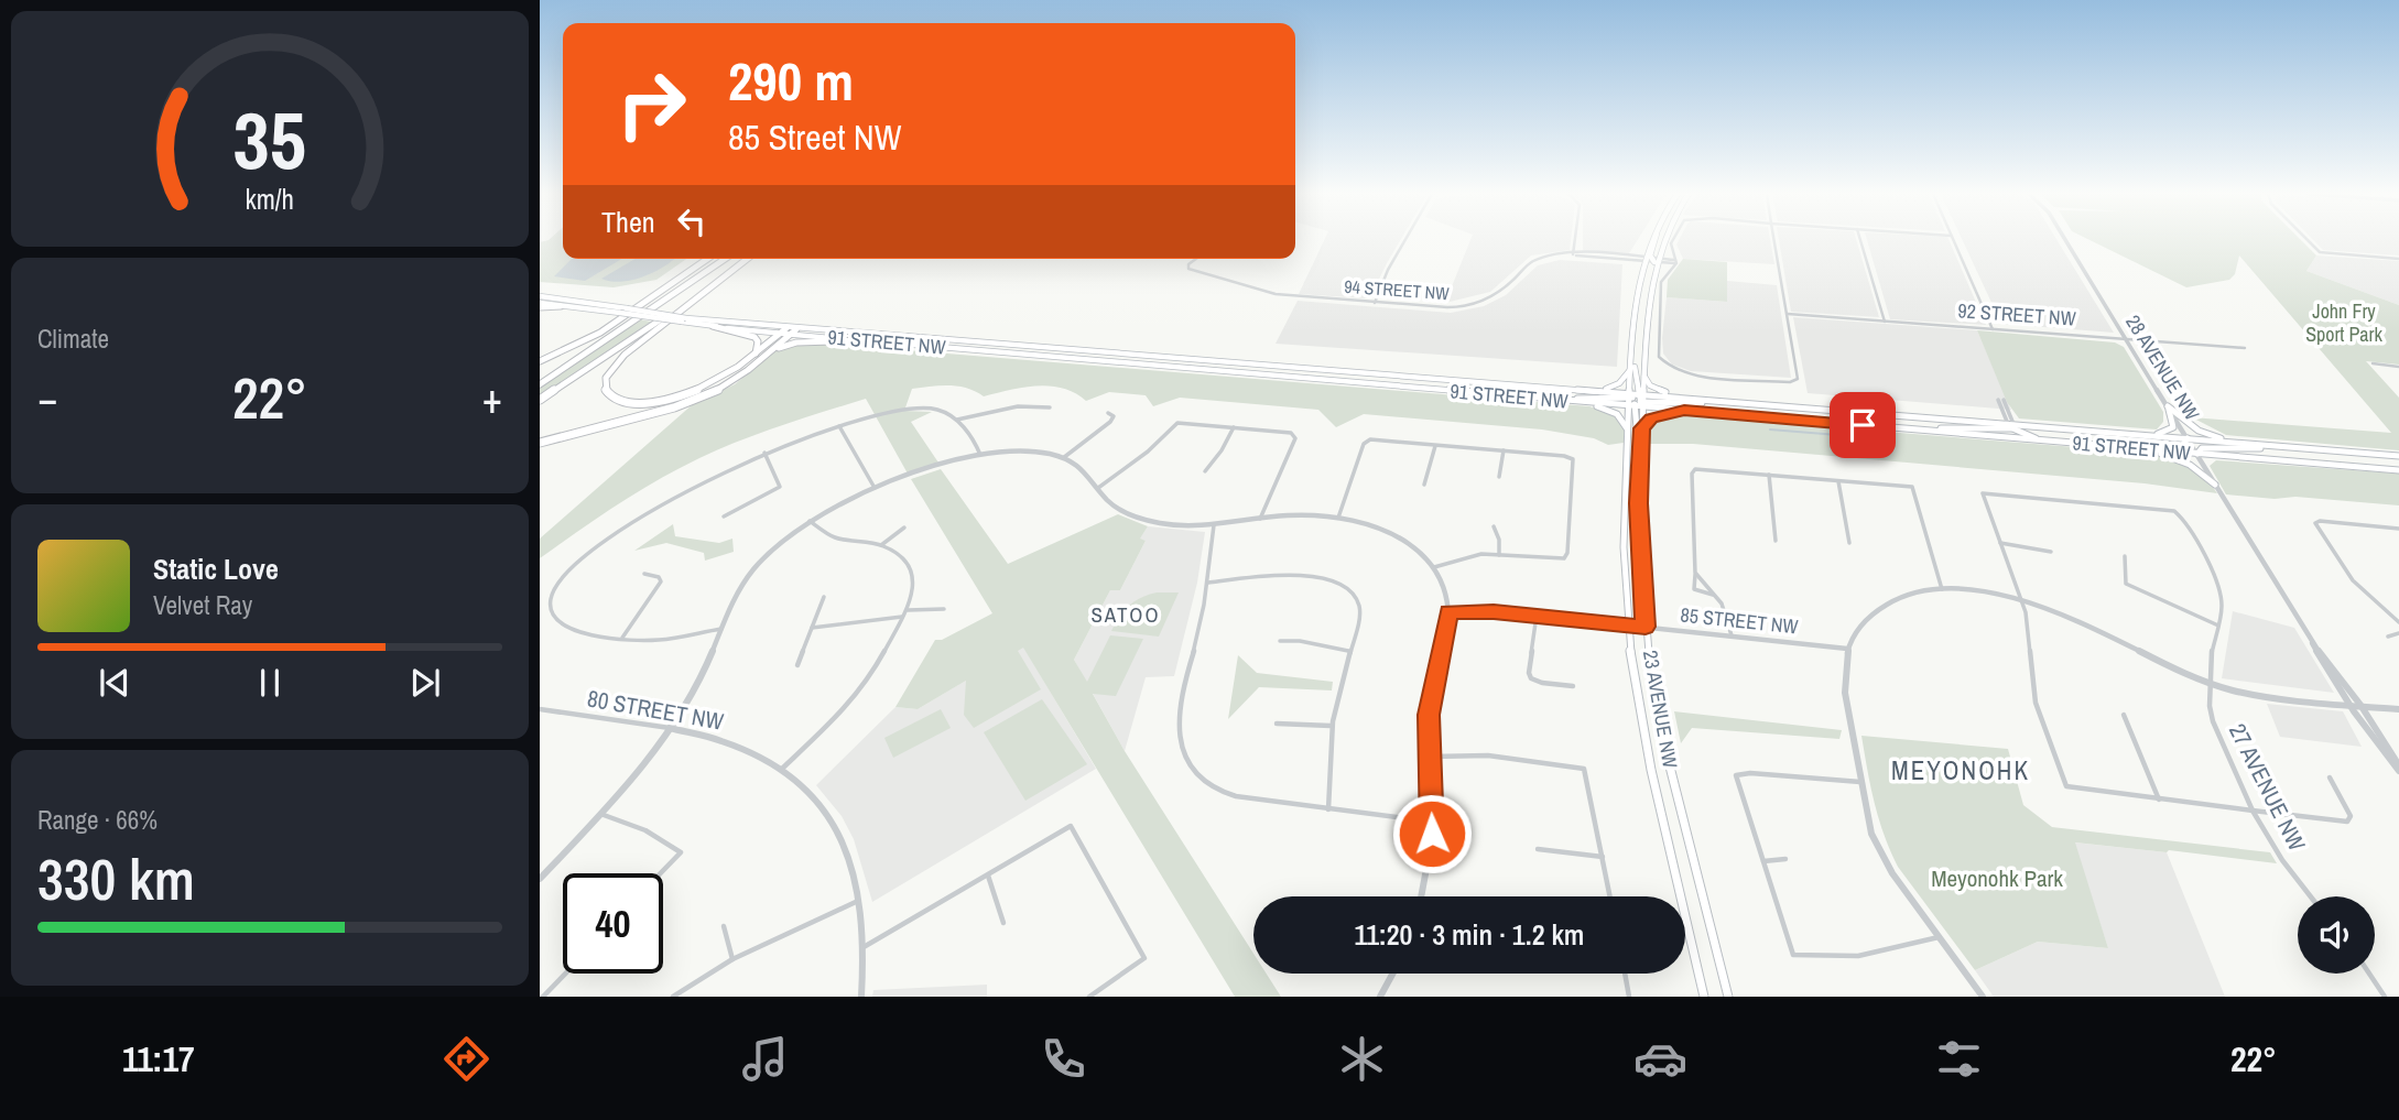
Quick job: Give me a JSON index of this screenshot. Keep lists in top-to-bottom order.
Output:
{
  "streets": {
    "main road": ["91 STREET NW", "23 AVENUE NW"],
    "street": [
      "94 STREET NW",
      "92 STREET NW",
      "28 AVENUE NW",
      "85 STREET NW",
      "80 STREET NW",
      "27 AVENUE NW"
    ]
  },
  "crossings": [
    ["94 STREET NW", "23 AVENUE NW"],
    ["92 STREET NW", "28 AVENUE NW"],
    ["91 STREET NW", "28 AVENUE NW"],
    ["91 STREET NW", "23 AVENUE NW"],
    ["85 STREET NW", "23 AVENUE NW"]
  ],
  "districts": ["SATOO", "MEYONOHK"],
  "parks": ["John Fry Sport Park", "Meyonohk Park"],
  "page": {
    "turn": ["290 m", "85 Street NW"],
    "then": "Then",
    "tile": [
      "Climate",
      ["Range · 66%", "330 km"]
    ],
    "heat": ["−", "22°", "+"],
    "song": ["Static Love", "Velvet Ray"],
    "limit": "40",
    "trip": "11:20 · 3 min · 1.2 km",
    "tabs": ["11:17", "22°"],
    "gauge": ["35", "km/h"]
  }
}
